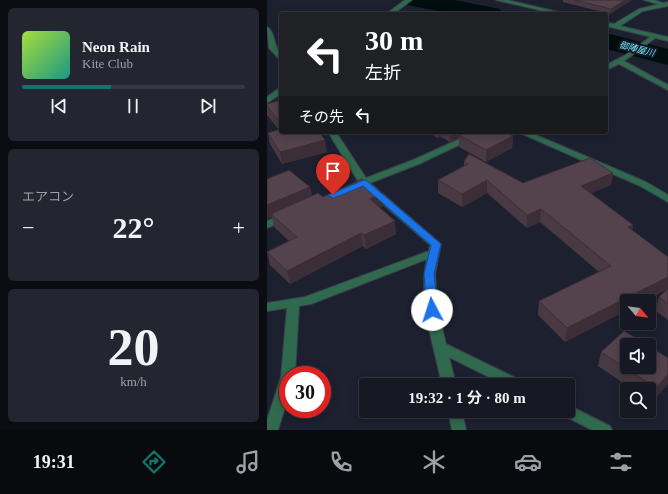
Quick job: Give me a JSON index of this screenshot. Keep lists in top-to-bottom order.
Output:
{
  "water": ["御陣屋川"],
  "north": "bottom right",
  "page": {
    "turn": ["30 m", "左折"],
    "song": ["Neon Rain", "Kite Club"],
    "then": "その先",
    "tile": [
      "エアコン",
      ["20", "km/h"]
    ],
    "heat": ["−", "22°", "+"],
    "limit": "30",
    "trip": "19:32 · 1 分 · 80 m",
    "tabs": "19:31"
  }
}
